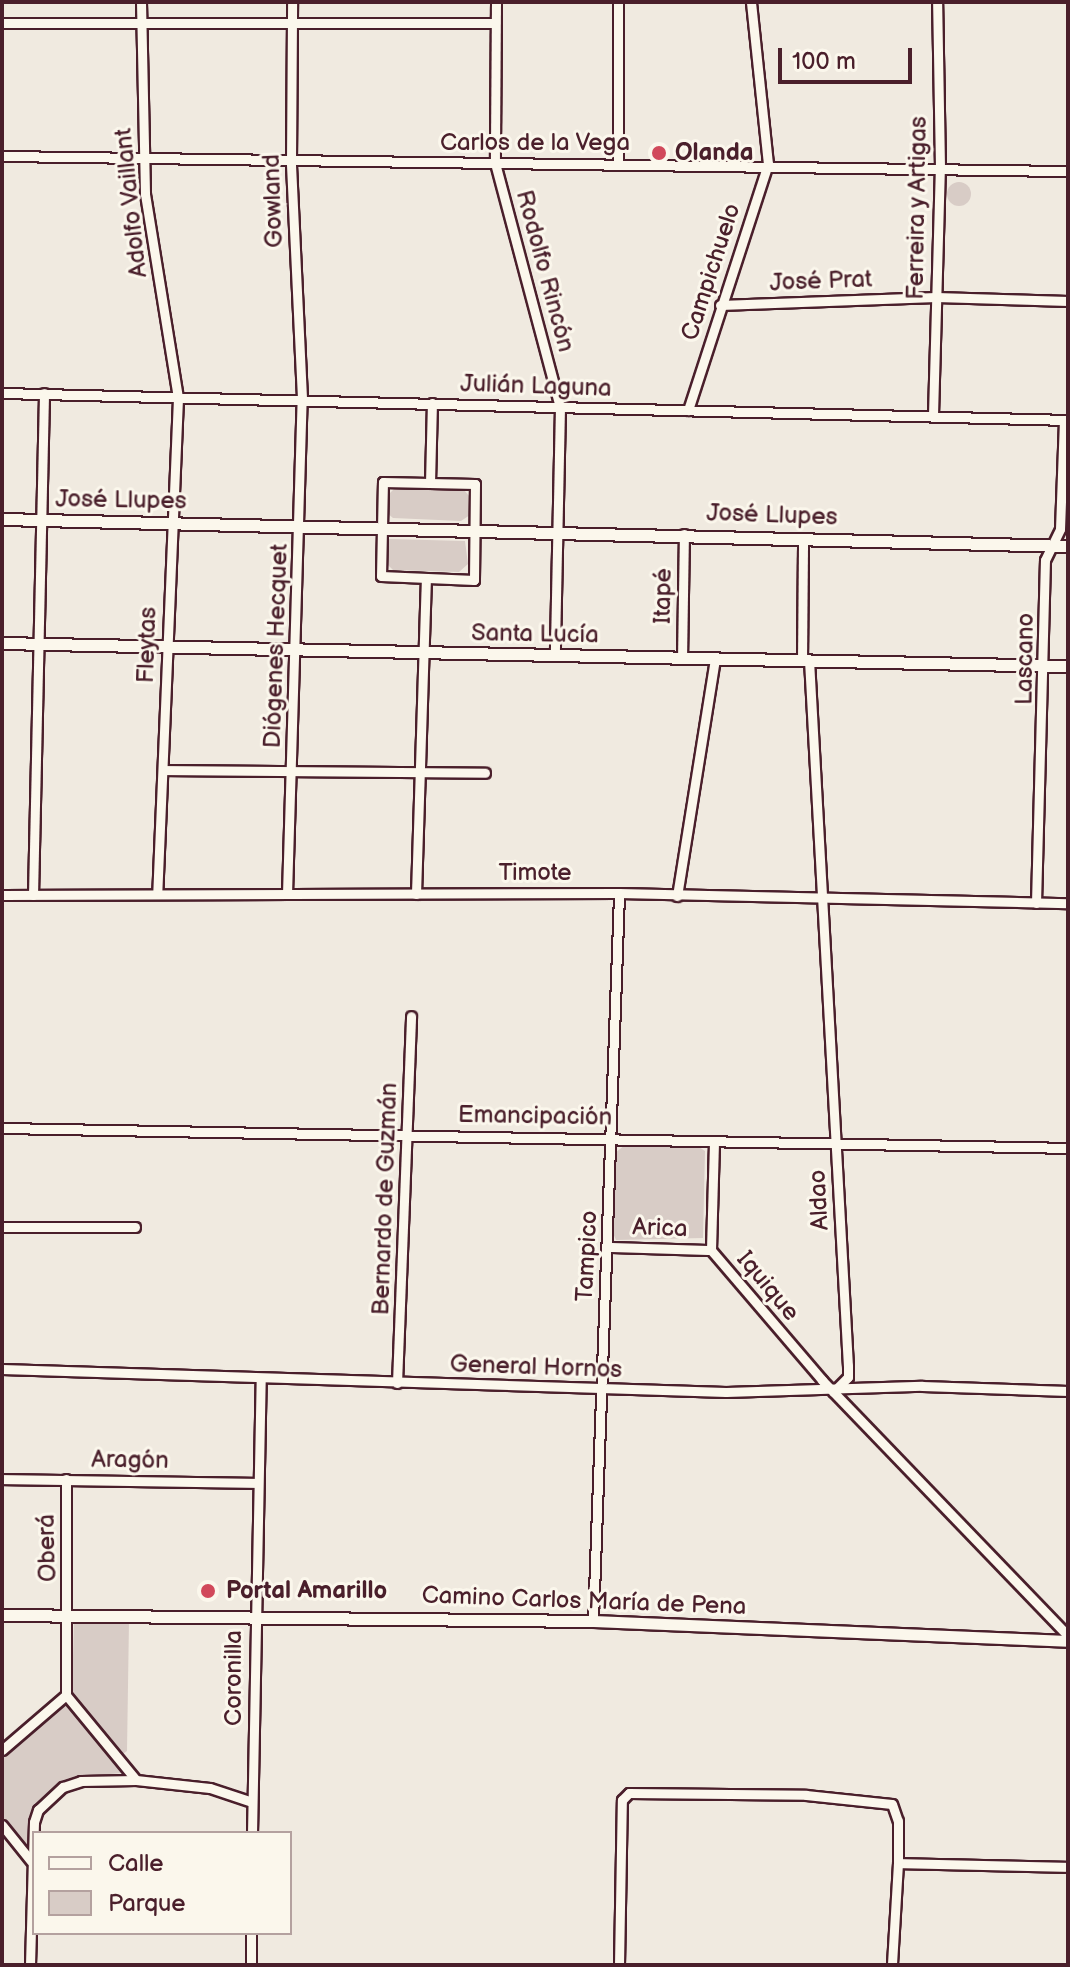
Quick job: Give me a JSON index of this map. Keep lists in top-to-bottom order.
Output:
{
  "streets": {
    "street": [
      "Carlos de la Vega",
      "Gowland",
      "Adolfo Vaillant",
      "Ferreira y Artigas",
      "Rodolfo Rincón",
      "Campichuelo",
      "José Prat",
      "Julián Laguna",
      "José Llupes",
      "Itapé",
      "Santa Lucía",
      "Fleytas",
      "Diógenes Hecquet",
      "Lascano",
      "Timote",
      "Emancipación",
      "Bernardo de Guzmán",
      "Aldao",
      "Arica",
      "Tampico",
      "Iquique",
      "General Hornos",
      "Aragón",
      "Oberá",
      "Camino Carlos María de Pena",
      "Coronilla"
    ]
  },
  "crossings": [
    ["Carlos de la Vega", "Gowland"],
    ["Carlos de la Vega", "Adolfo Vaillant"],
    ["Carlos de la Vega", "Ferreira y Artigas"],
    ["Carlos de la Vega", "Rodolfo Rincón"],
    ["Carlos de la Vega", "Campichuelo"],
    ["Gowland", "Julián Laguna"],
    ["Gowland", "Diógenes Hecquet"],
    ["Adolfo Vaillant", "Julián Laguna"],
    ["Adolfo Vaillant", "Fleytas"],
    ["Ferreira y Artigas", "José Prat"],
    ["Ferreira y Artigas", "Julián Laguna"],
    ["Rodolfo Rincón", "Julián Laguna"],
    ["Rodolfo Rincón", "José Llupes"],
    ["Rodolfo Rincón", "Santa Lucía"],
    ["Campichuelo", "José Prat"],
    ["Campichuelo", "Julián Laguna"],
    ["Julián Laguna", "Fleytas"],
    ["Julián Laguna", "Diógenes Hecquet"],
    ["Julián Laguna", "Lascano"],
    ["José Llupes", "Itapé"],
    ["José Llupes", "Fleytas"],
    ["José Llupes", "Diógenes Hecquet"],
    ["José Llupes", "Lascano"],
    ["José Llupes", "Aldao"],
    ["Itapé", "Santa Lucía"],
    ["Santa Lucía", "Fleytas"],
    ["Santa Lucía", "Diógenes Hecquet"],
    ["Santa Lucía", "Lascano"],
    ["Santa Lucía", "Aldao"],
    ["Fleytas", "Timote"],
    ["Diógenes Hecquet", "Timote"],
    ["Lascano", "Timote"],
    ["Timote", "Aldao"],
    ["Timote", "Tampico"],
    ["Emancipación", "Bernardo de Guzmán"],
    ["Emancipación", "Aldao"],
    ["Emancipación", "Tampico"],
    ["Emancipación", "Iquique"],
    ["Bernardo de Guzmán", "General Hornos"],
    ["Aldao", "Iquique"],
    ["Aldao", "General Hornos"],
    ["Arica", "Tampico"],
    ["Arica", "Iquique"],
    ["Tampico", "General Hornos"],
    ["Tampico", "Camino Carlos María de Pena"],
    ["Iquique", "General Hornos"],
    ["General Hornos", "Coronilla"],
    ["Aragón", "Oberá"],
    ["Aragón", "Coronilla"],
    ["Oberá", "Camino Carlos María de Pena"],
    ["Camino Carlos María de Pena", "Coronilla"]
  ],
  "places": ["Olanda", "Portal Amarillo"],
  "legend": ["Calle", "Parque"],
  "scale_bar": "100 m"
}
